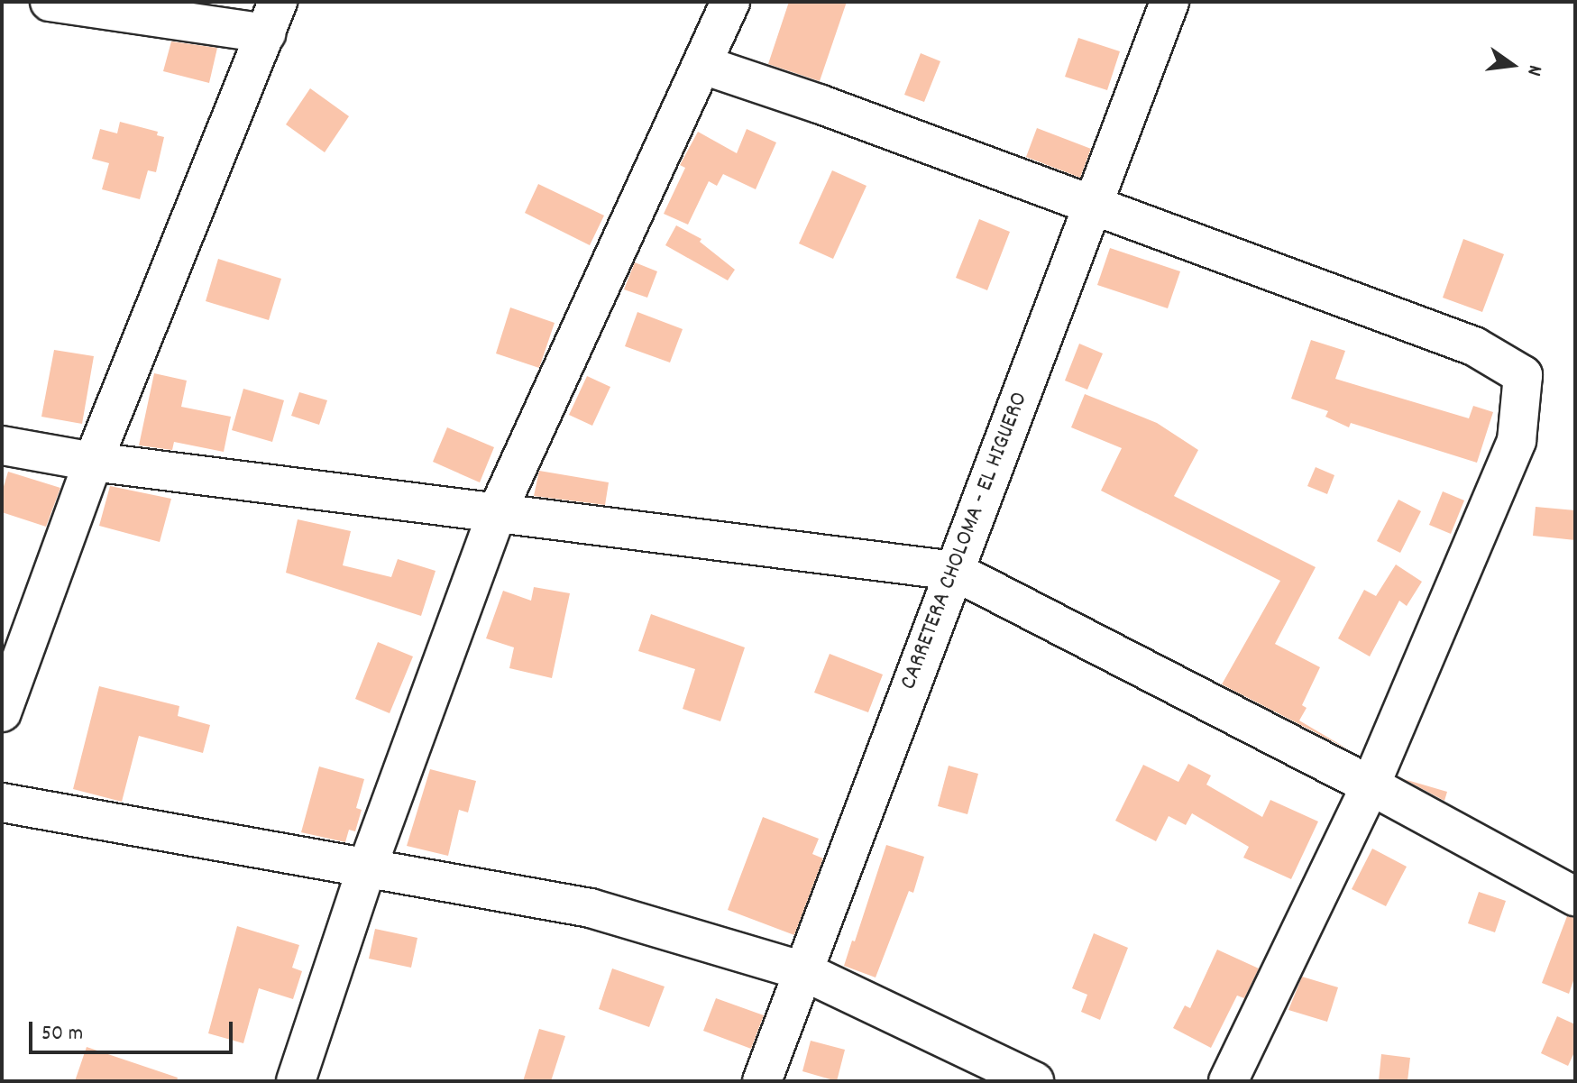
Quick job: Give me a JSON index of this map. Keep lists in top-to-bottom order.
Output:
{
  "streets": {
    "street": ["CARRETERA CHOLOMA - EL HIGUERO"]
  },
  "scale_bar": "50 m",
  "north": "right"
}
